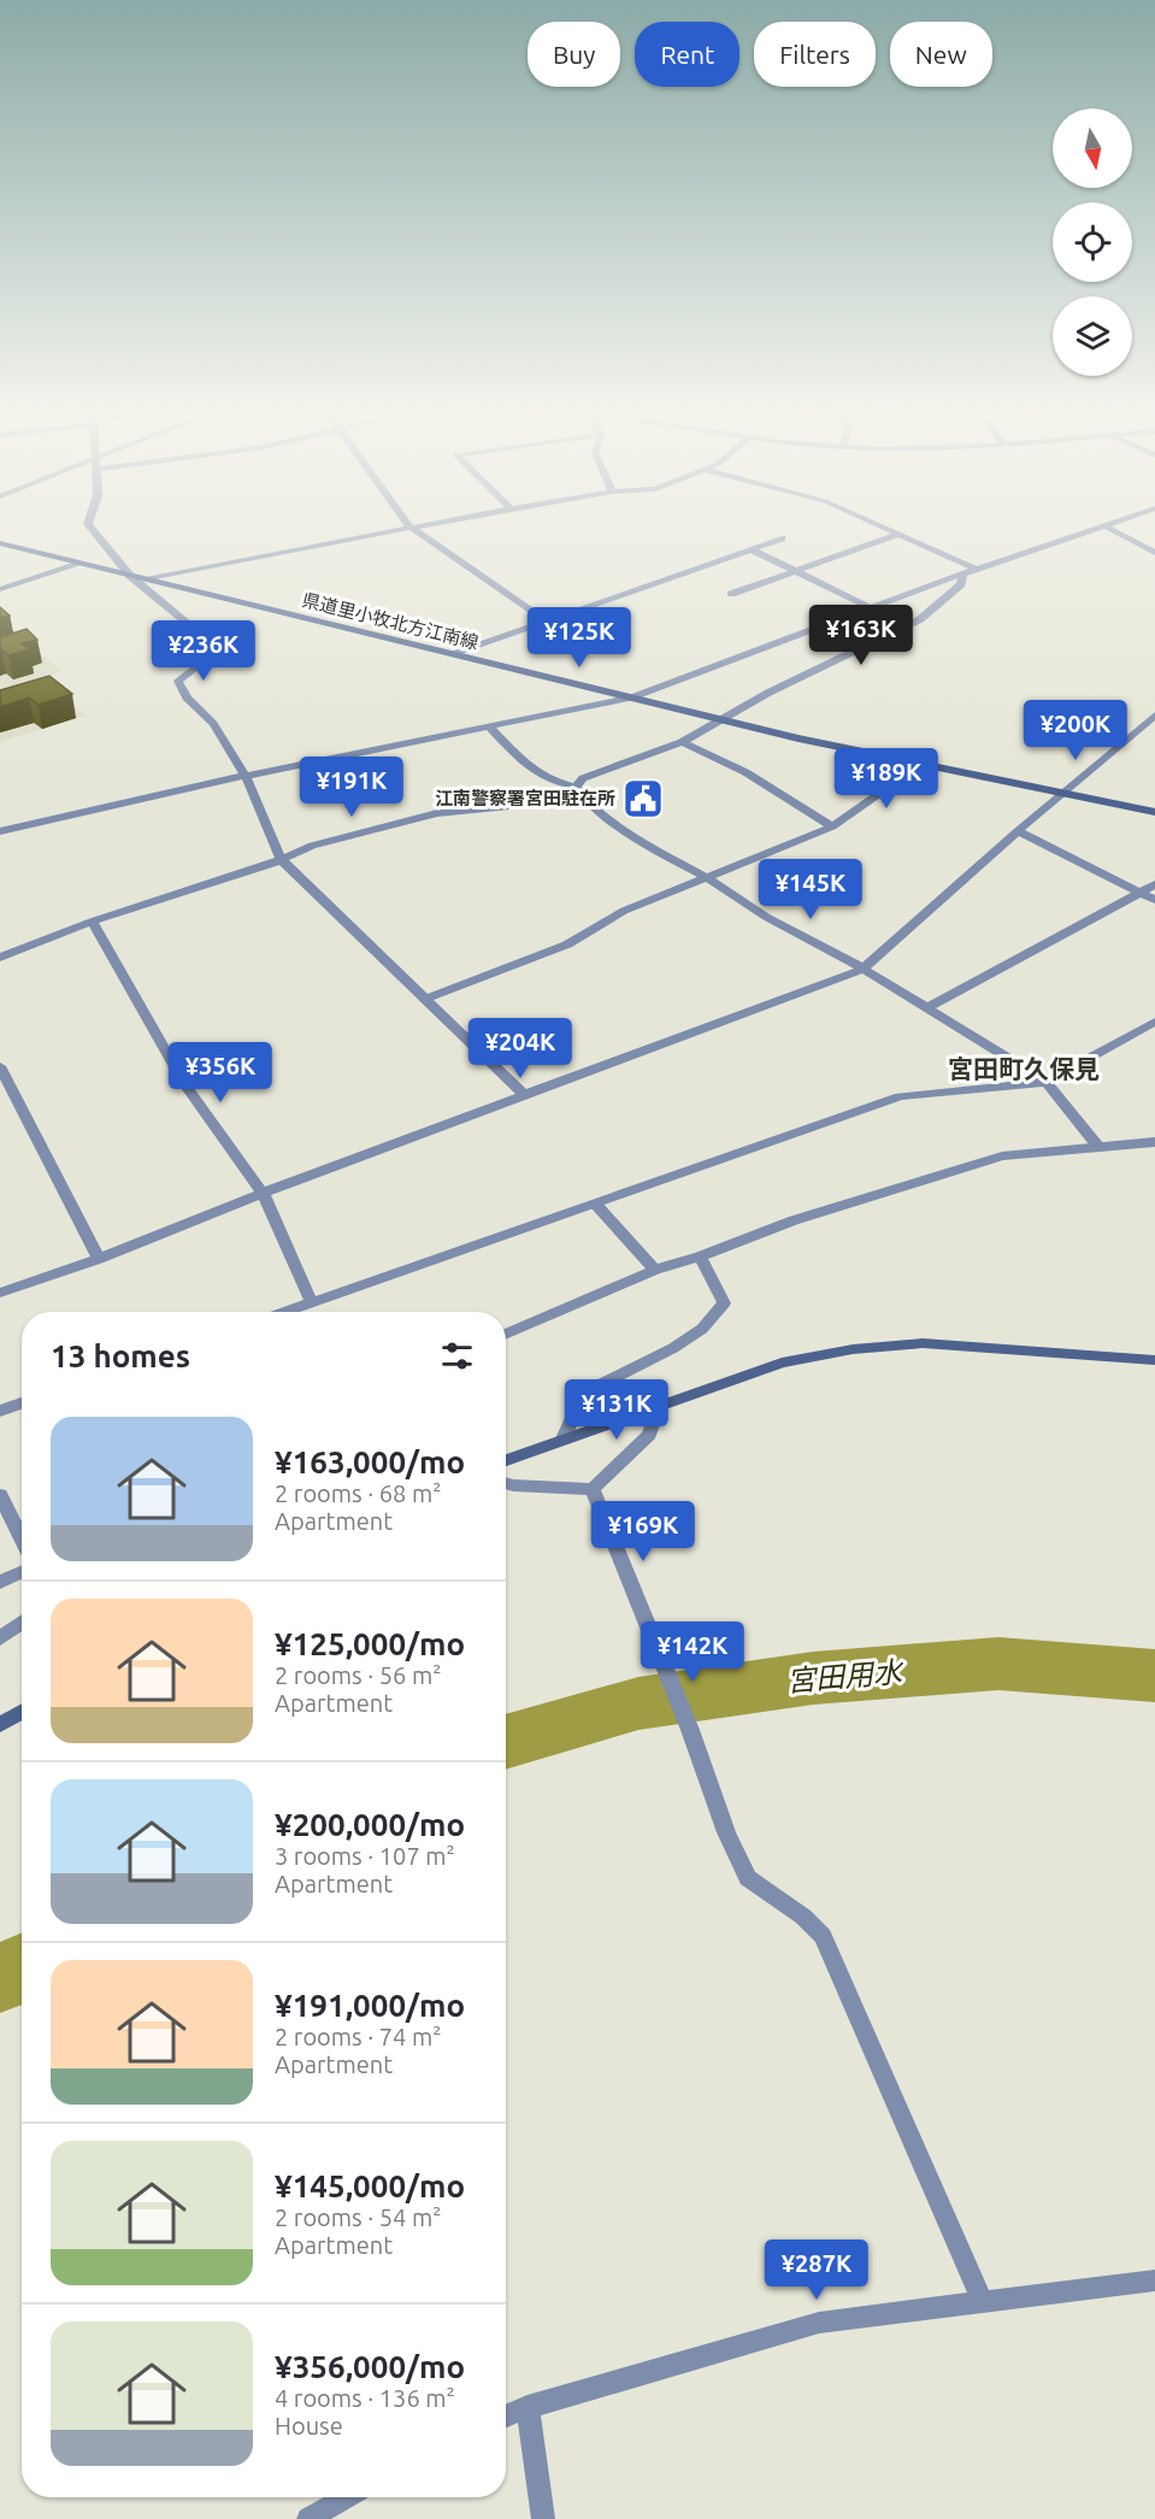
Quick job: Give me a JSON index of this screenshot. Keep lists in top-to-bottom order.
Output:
{
  "streets": {
    "main road": ["県道里小牧北方江南線"]
  },
  "districts": ["宮田町久保見"],
  "water": ["宮田用水"],
  "places": {
    "public building": ["江南警察署宮田駐在所"]
  },
  "north": "bottom",
  "page": {
    "chip": [
      "Buy",
      "Rent",
      "Filters",
      "New"
    ],
    "price": [
      "¥163K",
      "¥125K",
      "¥236K",
      "¥200K",
      "¥189K",
      "¥191K",
      "¥145K",
      "¥204K",
      "¥356K",
      "¥131K",
      "¥169K",
      "¥142K",
      "¥287K"
    ],
    "heading": "13 homes",
    "list": [
      {
        "name": "¥163,000/mo",
        "note": "2 rooms · 68 m² · Apartment"
      },
      {
        "name": "¥125,000/mo",
        "note": "2 rooms · 56 m² · Apartment"
      },
      {
        "name": "¥200,000/mo",
        "note": "3 rooms · 107 m² · Apartment"
      },
      {
        "name": "¥191,000/mo",
        "note": "2 rooms · 74 m² · Apartment"
      },
      {
        "name": "¥145,000/mo",
        "note": "2 rooms · 54 m² · Apartment"
      },
      {
        "name": "¥356,000/mo",
        "note": "4 rooms · 136 m² · House"
      }
    ]
  }
}
